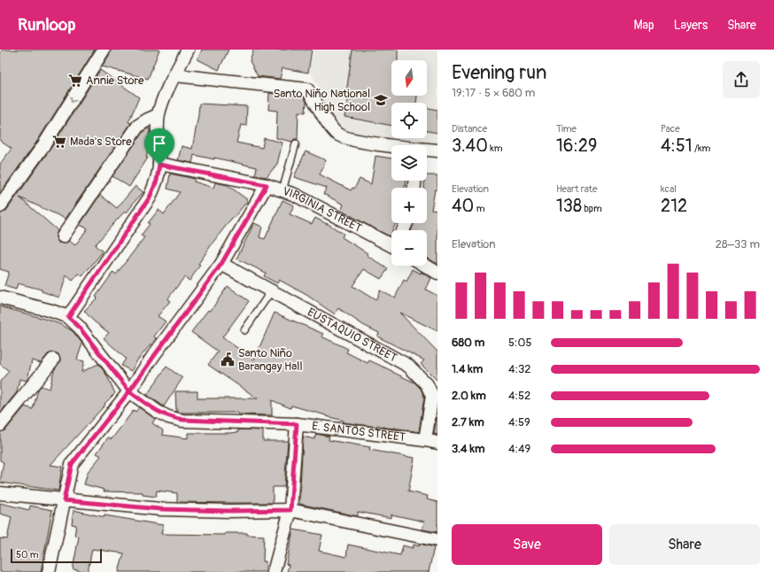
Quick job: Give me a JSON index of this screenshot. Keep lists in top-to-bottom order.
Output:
{
  "streets": {
    "street": ["VIRGINIA STREET", "EUSTAQUIO STREET", "E. SANTOS STREET"]
  },
  "crossings": [
    ["EUSTAQUIO STREET", "E. SANTOS STREET"]
  ],
  "places": {
    "supermarket": ["Annie Store", "Mada's Store"],
    "school or university": ["Santo Niño National High School"],
    "public building": ["Santo Niño Barangay Hall"]
  },
  "scale_bar": "50 m",
  "north": "bottom",
  "page": {
    "header": "Runloop",
    "nav": ["Map", "Layers", "Share"],
    "heading": ["Evening run", "19:17 · 5 × 680 m"],
    "map_buttons": ["+", "−"],
    "stats": [
      ["Distance", "3.40 km"],
      ["Time", "16:29"],
      ["Pace", "4:51 /km"],
      ["Elevation", "40 m"],
      ["Heart rate", "138 bpm"],
      ["kcal", "212"]
    ],
    "chart": ["Elevation", "28–33 m"],
    "list": [
      {
        "name": "680 m",
        "note": "5:05"
      },
      {
        "name": "1.4 km",
        "note": "4:32"
      },
      {
        "name": "2.0 km",
        "note": "4:52"
      },
      {
        "name": "2.7 km",
        "note": "4:59"
      },
      {
        "name": "3.4 km",
        "note": "4:49"
      }
    ],
    "buttons": ["Save", "Share"],
    "scale": "50 m"
  }
}
